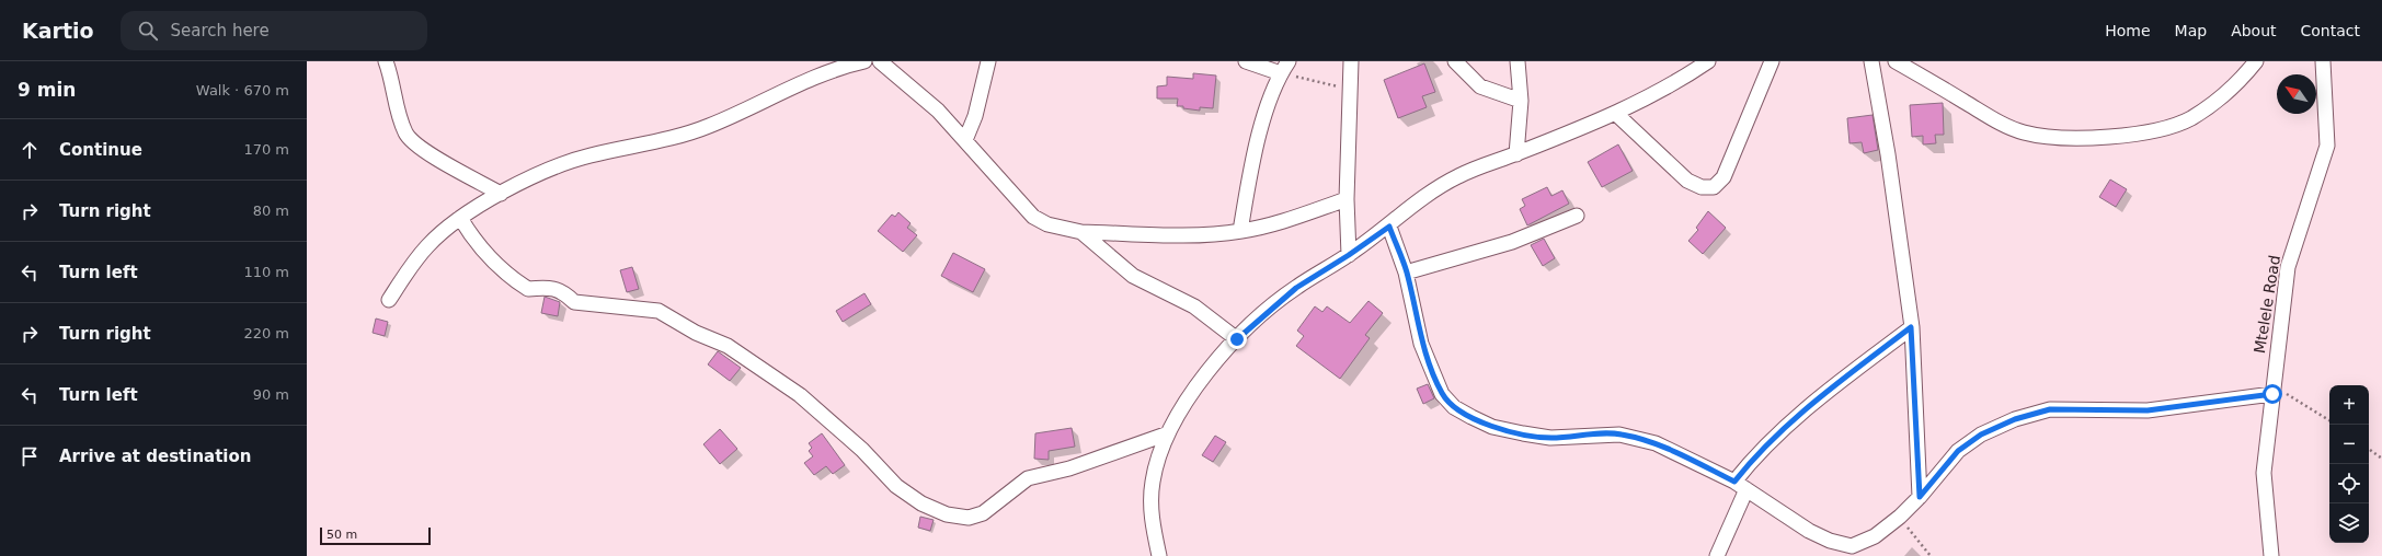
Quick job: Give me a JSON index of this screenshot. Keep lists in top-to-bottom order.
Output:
{
  "streets": {
    "street": ["Mtelele Road"]
  },
  "scale_bar": "50 m",
  "north": "top left",
  "page": {
    "header": "Kartio",
    "search": "Search here",
    "nav": [
      "Home",
      "Map",
      "About",
      "Contact"
    ],
    "heading": ["9 min", "Walk · 670 m"],
    "list": [
      ["Continue", "170 m"],
      ["Turn right", "80 m"],
      ["Turn left", "110 m"],
      ["Turn right", "220 m"],
      ["Turn left", "90 m"],
      "Arrive at destination"
    ],
    "map_buttons": ["+", "−"],
    "scale": "50 m"
  }
}
